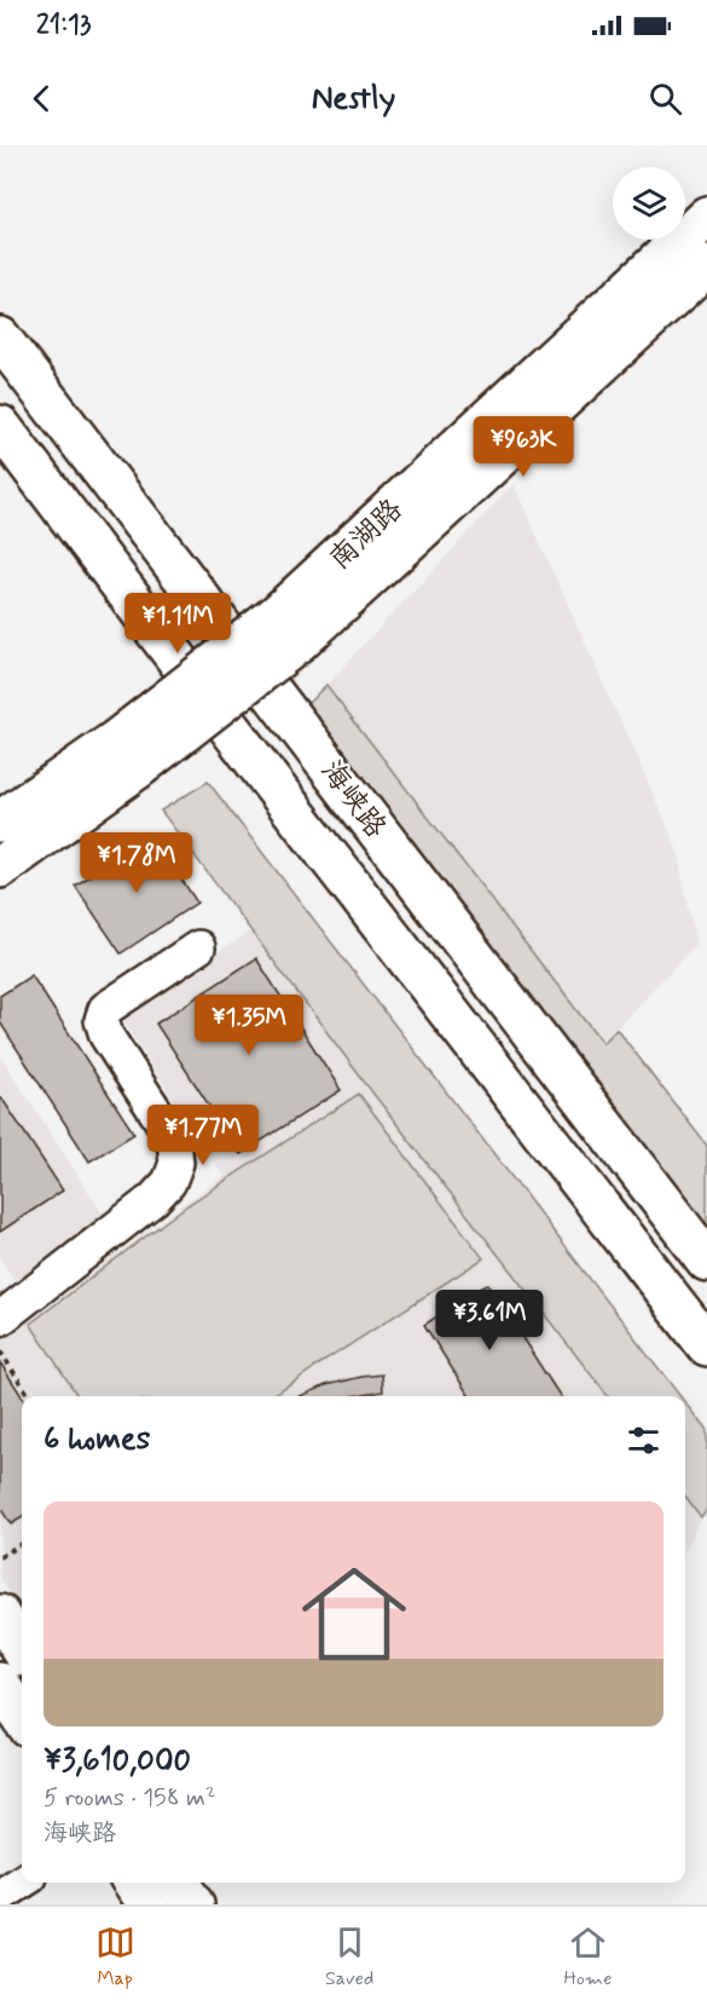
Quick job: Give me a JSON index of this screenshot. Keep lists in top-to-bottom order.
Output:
{
  "streets": {
    "main road": ["南湖路", "海峡路"]
  },
  "page": {
    "status": "21:13",
    "header": "Nestly",
    "price": [
      "¥963K",
      "¥1.11M",
      "¥1.78M",
      "¥1.35M",
      "¥1.77M",
      "¥3.61M"
    ],
    "heading": "6 homes",
    "list": [
      {
        "name": "¥3,610,000",
        "note": "5 rooms · 158 m² · 海峡路"
      }
    ],
    "tabs": ["Map", "Saved", "Home"]
  }
}
